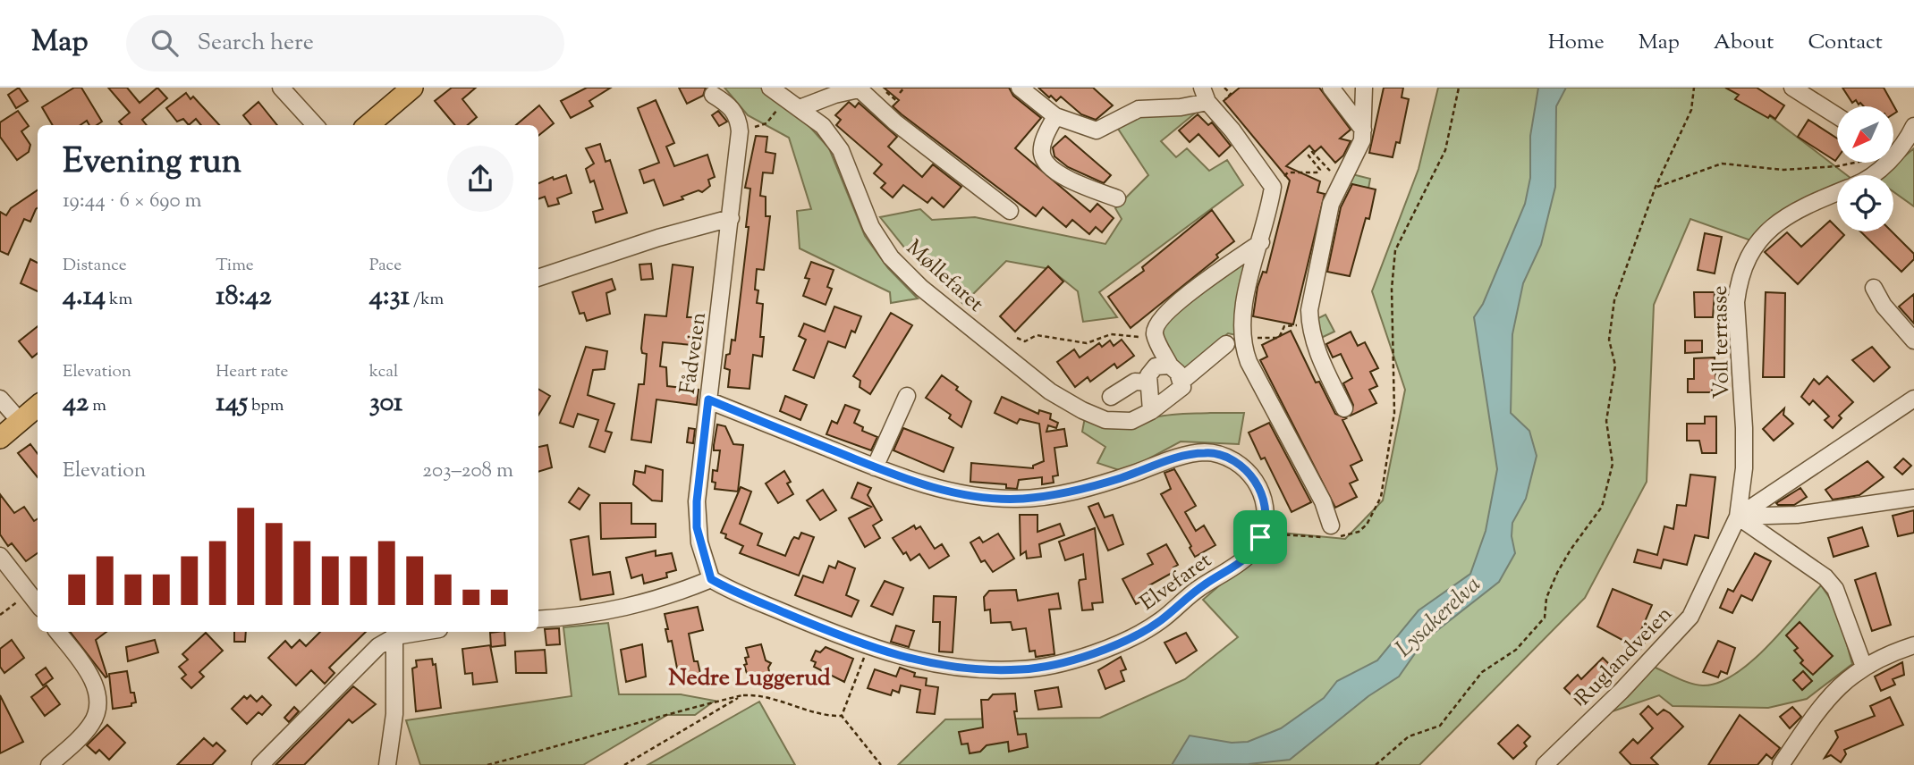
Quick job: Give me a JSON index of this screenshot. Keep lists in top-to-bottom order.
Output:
{
  "streets": {
    "street": [
      "Møllefaret",
      "Voll terrasse",
      "Fådveien",
      "Elvefaret",
      "Ruglandveien"
    ]
  },
  "crossings": [
    ["Voll terrasse", "Ruglandveien"],
    ["Fådveien", "Elvefaret"]
  ],
  "districts": ["Nedre Luggerud"],
  "water": ["Lysakerelva"],
  "north": "bottom left",
  "page": {
    "header": "Map",
    "search": "Search here",
    "nav": [
      "Home",
      "Map",
      "About",
      "Contact"
    ],
    "heading": ["Evening run", "19:44 · 6 × 690 m"],
    "stats": [
      ["Distance", "4.14 km"],
      ["Time", "18:42"],
      ["Pace", "4:31 /km"],
      ["Elevation", "42 m"],
      ["Heart rate", "145 bpm"],
      ["kcal", "301"]
    ],
    "chart": ["Elevation", "203–208 m"]
  }
}
